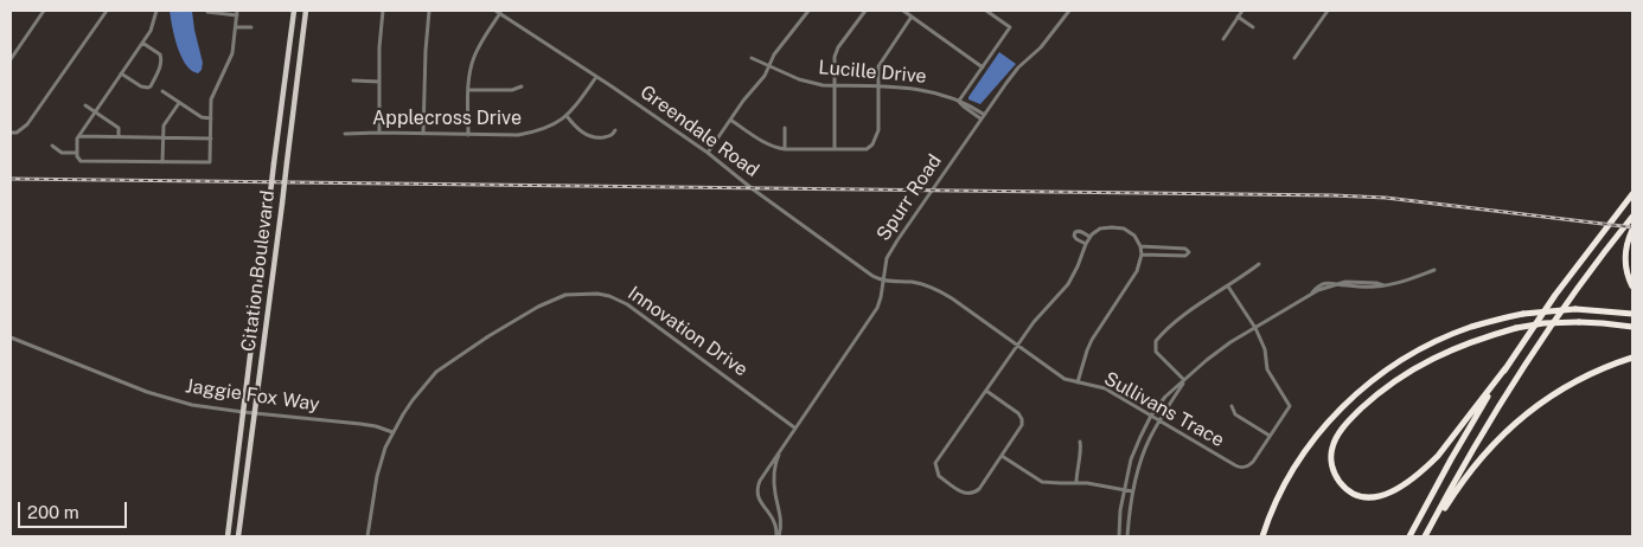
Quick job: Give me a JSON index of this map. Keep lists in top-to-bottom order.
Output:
{
  "streets": {
    "main road": ["Citation Boulevard"],
    "street": [
      "Lucille Drive",
      "Applecross Drive",
      "Greendale Road",
      "Spurr Road",
      "Innovation Drive",
      "Jaggie Fox Way",
      "Sullivans Trace"
    ]
  },
  "crossings": [
    ["Lucille Drive", "Spurr Road"],
    ["Applecross Drive", "Greendale Road"],
    ["Greendale Road", "Spurr Road"],
    ["Greendale Road", "Sullivans Trace"],
    ["Spurr Road", "Innovation Drive"],
    ["Spurr Road", "Sullivans Trace"],
    ["Citation Boulevard", "Jaggie Fox Way"],
    ["Innovation Drive", "Jaggie Fox Way"]
  ],
  "scale_bar": "200 m"
}
